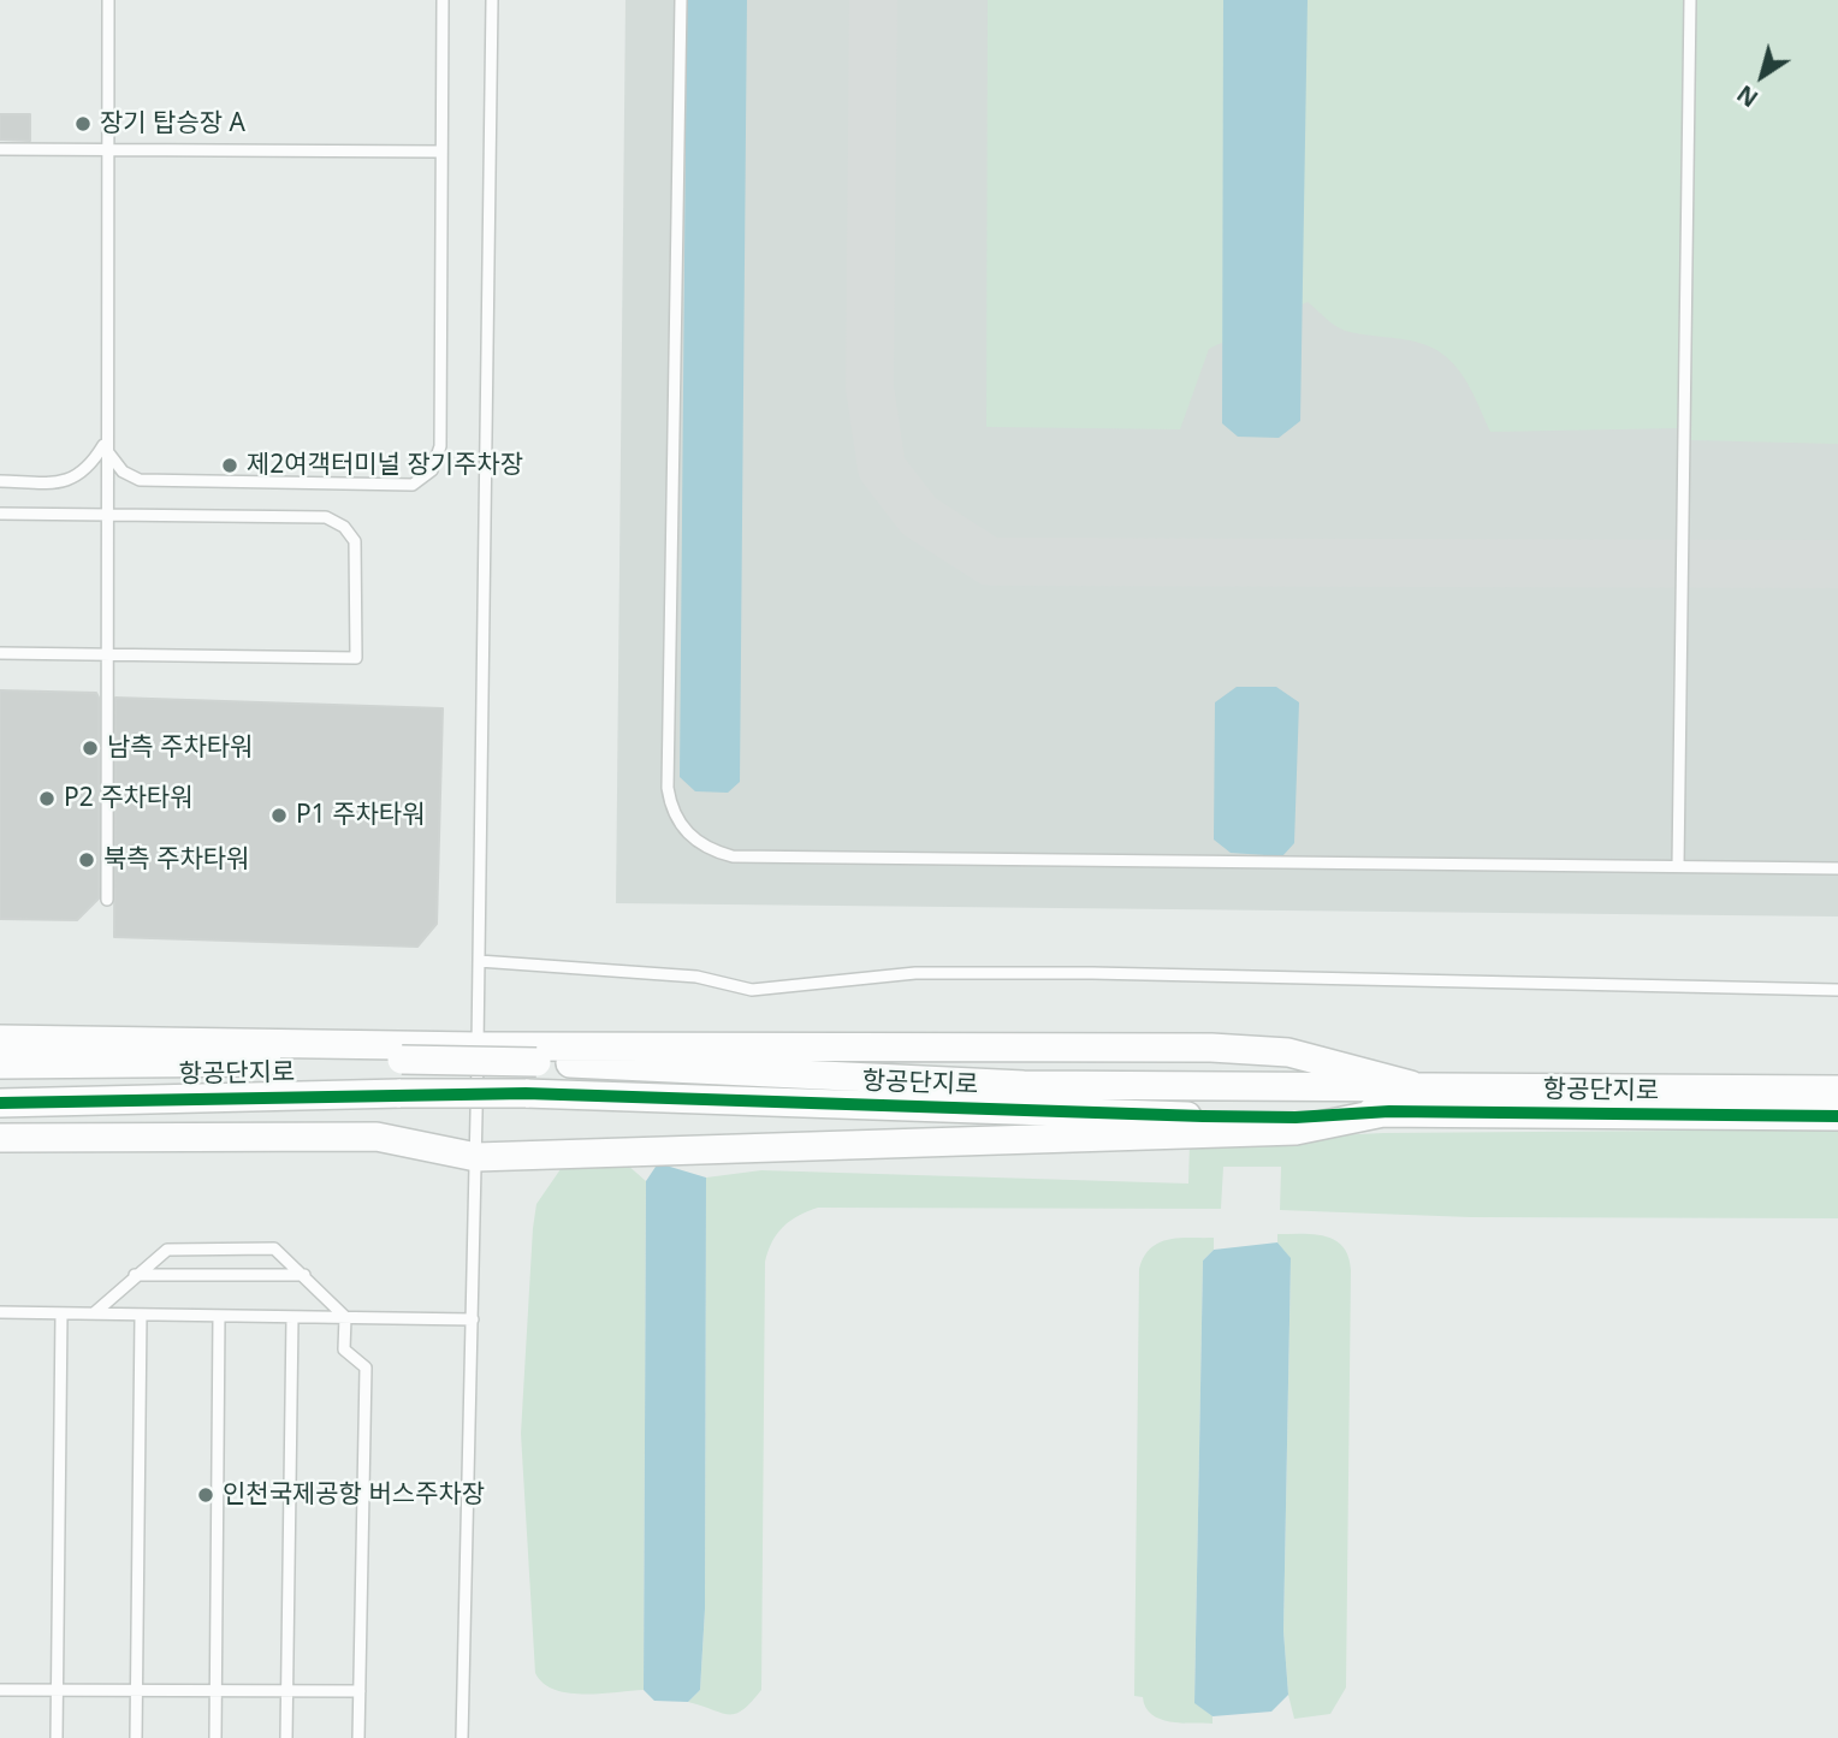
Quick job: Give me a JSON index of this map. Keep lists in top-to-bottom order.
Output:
{
  "streets": {
    "street": ["항공단지로"]
  },
  "places": [
    "장기 탑승장 A",
    "제2여객터미널 장기주차장",
    "남측 주차타워",
    "P2 주차타워",
    "P1 주차타워",
    "북측 주차타워",
    "인천국제공항 버스주차장"
  ],
  "north": "bottom left"
}
